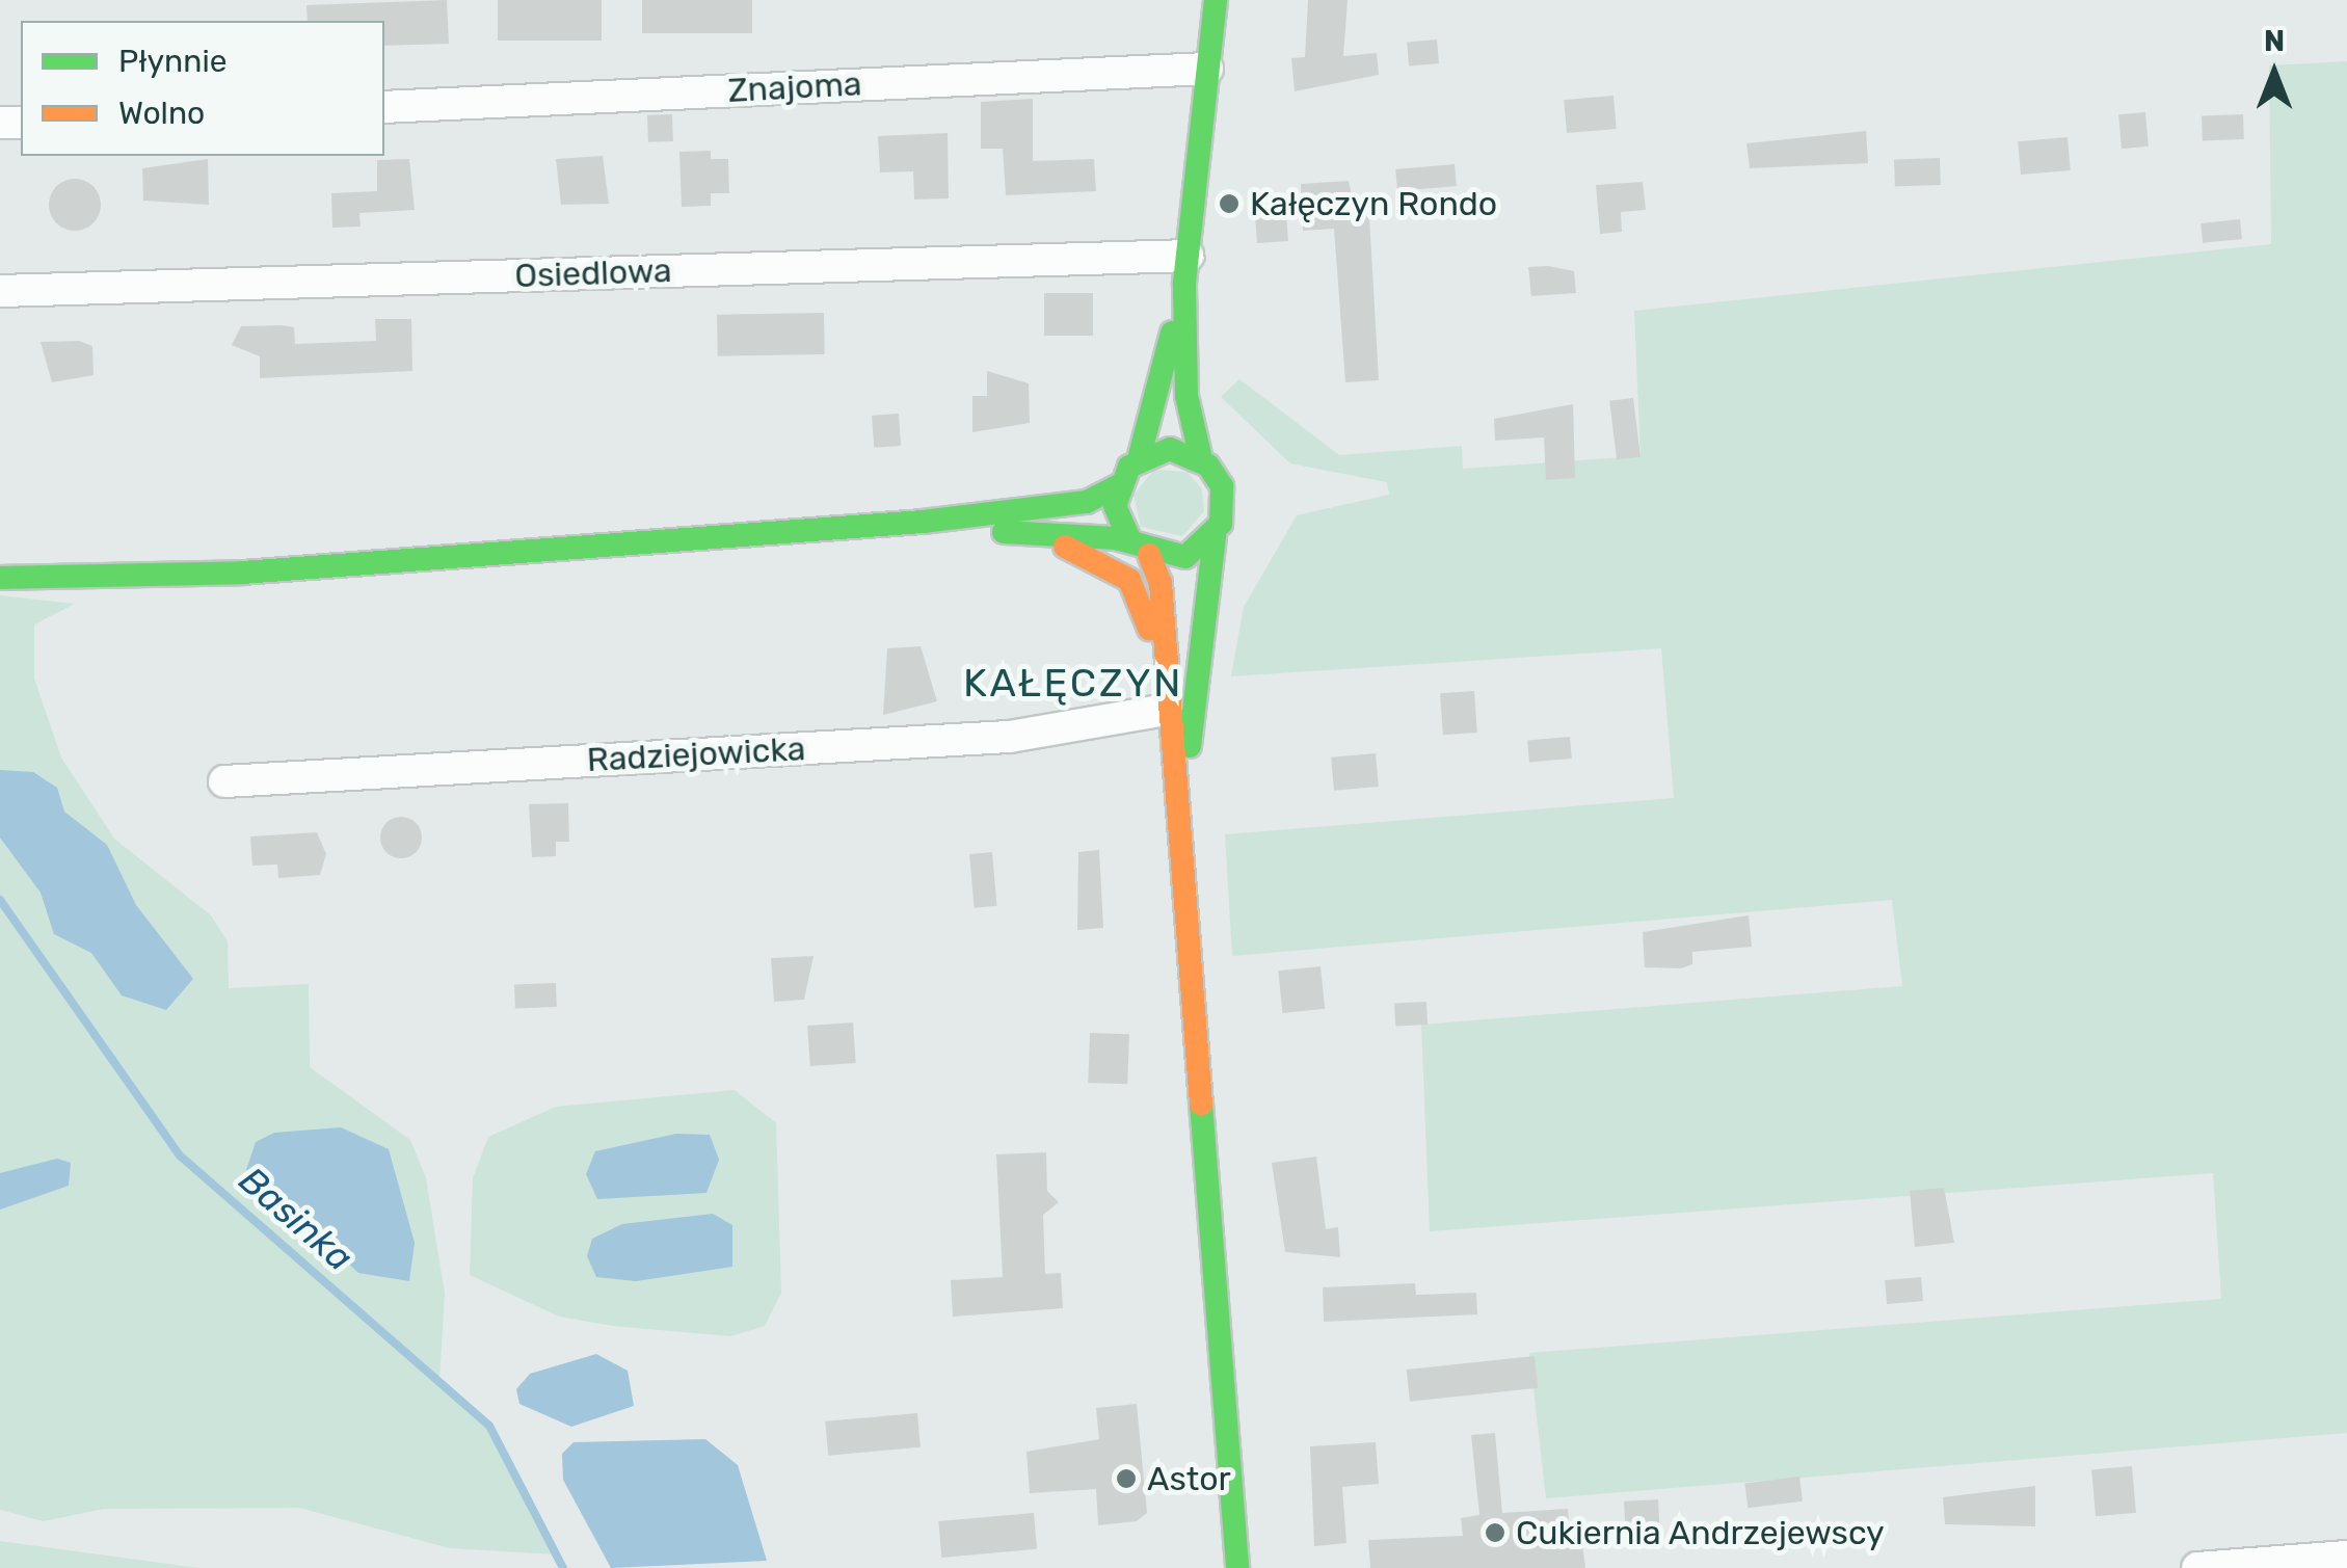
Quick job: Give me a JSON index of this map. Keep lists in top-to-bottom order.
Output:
{
  "streets": {
    "street": ["Znajoma", "Osiedlowa", "Radziejowicka"]
  },
  "districts": ["KAŁĘCZYN"],
  "water": ["Basinka"],
  "places": ["Kałęczyn Rondo", "Astor", "Cukiernia Andrzejewscy"],
  "legend": ["Płynnie", "Wolno"],
  "north": "top"
}
